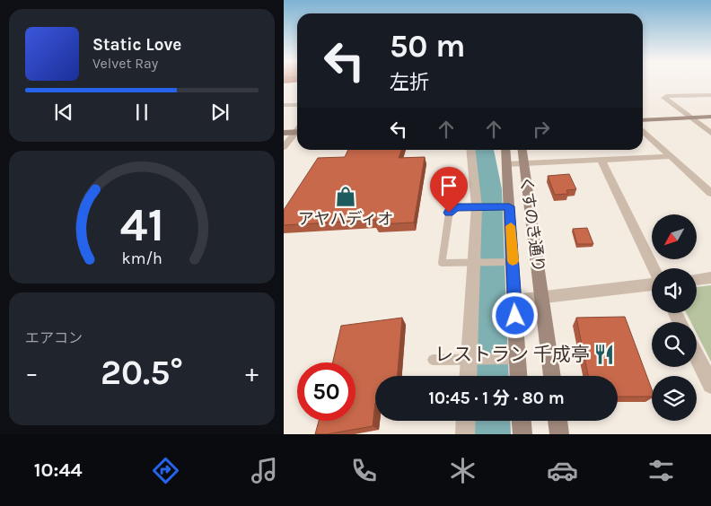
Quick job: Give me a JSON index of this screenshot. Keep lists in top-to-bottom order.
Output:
{
  "streets": {
    "main road": ["くすのき通り"]
  },
  "places": {
    "shop": ["アヤハディオ"],
    "restaurant": ["レストラン 千成亭"]
  },
  "north": "bottom left",
  "page": {
    "turn": ["50 m", "左折"],
    "song": ["Static Love", "Velvet Ray"],
    "tile": "エアコン",
    "heat": ["−", "20.5°", "+"],
    "limit": "50",
    "trip": "10:45 · 1 分 · 80 m",
    "tabs": "10:44",
    "gauge": ["41", "km/h"]
  }
}
